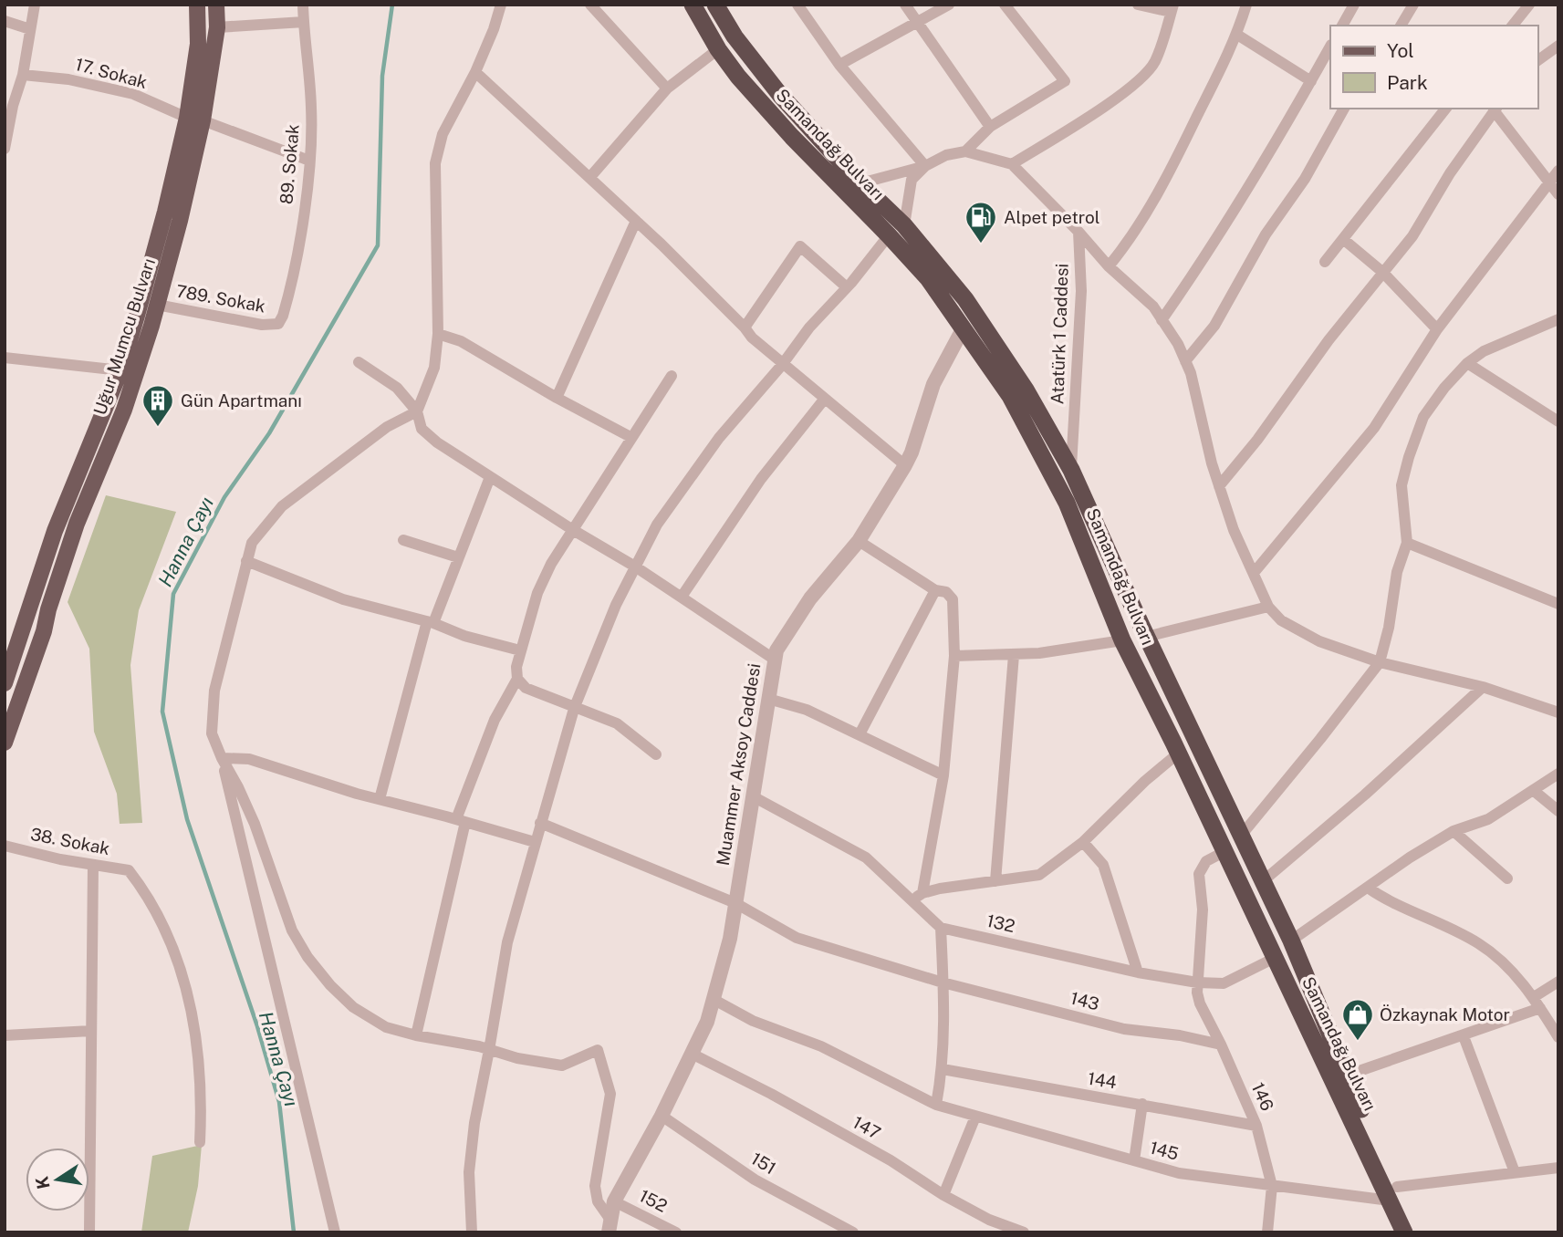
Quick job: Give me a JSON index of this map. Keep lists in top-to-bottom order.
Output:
{
  "streets": {
    "highway": ["Samandağ Bulvarı"],
    "main road": ["Uğur Mumcu Bulvarı"],
    "street": [
      "17. Sokak",
      "89. Sokak",
      "789. Sokak",
      "Atatürk 1 Caddesi",
      "Muammer Aksoy Caddesi",
      "38. Sokak",
      "132",
      "143",
      "144",
      "146",
      "147",
      "145",
      "151",
      "152"
    ]
  },
  "crossings": [
    ["17. Sokak", "89. Sokak"],
    ["17. Sokak", "Uğur Mumcu Bulvarı"],
    ["Samandağ Bulvarı", "Atatürk 1 Caddesi"],
    ["Samandağ Bulvarı", "Muammer Aksoy Caddesi"],
    ["Samandağ Bulvarı", "132"],
    ["Samandağ Bulvarı", "146"],
    ["Samandağ Bulvarı", "145"],
    ["89. Sokak", "789. Sokak"],
    ["789. Sokak", "Uğur Mumcu Bulvarı"],
    ["Muammer Aksoy Caddesi", "143"],
    ["Muammer Aksoy Caddesi", "147"],
    ["Muammer Aksoy Caddesi", "145"],
    ["Muammer Aksoy Caddesi", "151"],
    ["Muammer Aksoy Caddesi", "152"],
    ["132", "146"],
    ["143", "146"],
    ["144", "146"],
    ["146", "145"]
  ],
  "water": ["Hanna Çayı"],
  "places": {
    "fuel station": ["Alpet petrol"],
    "building": ["Gün Apartmanı"],
    "shop": ["Özkaynak Motor"]
  },
  "legend": ["Yol", "Park"],
  "north": "left"
}
